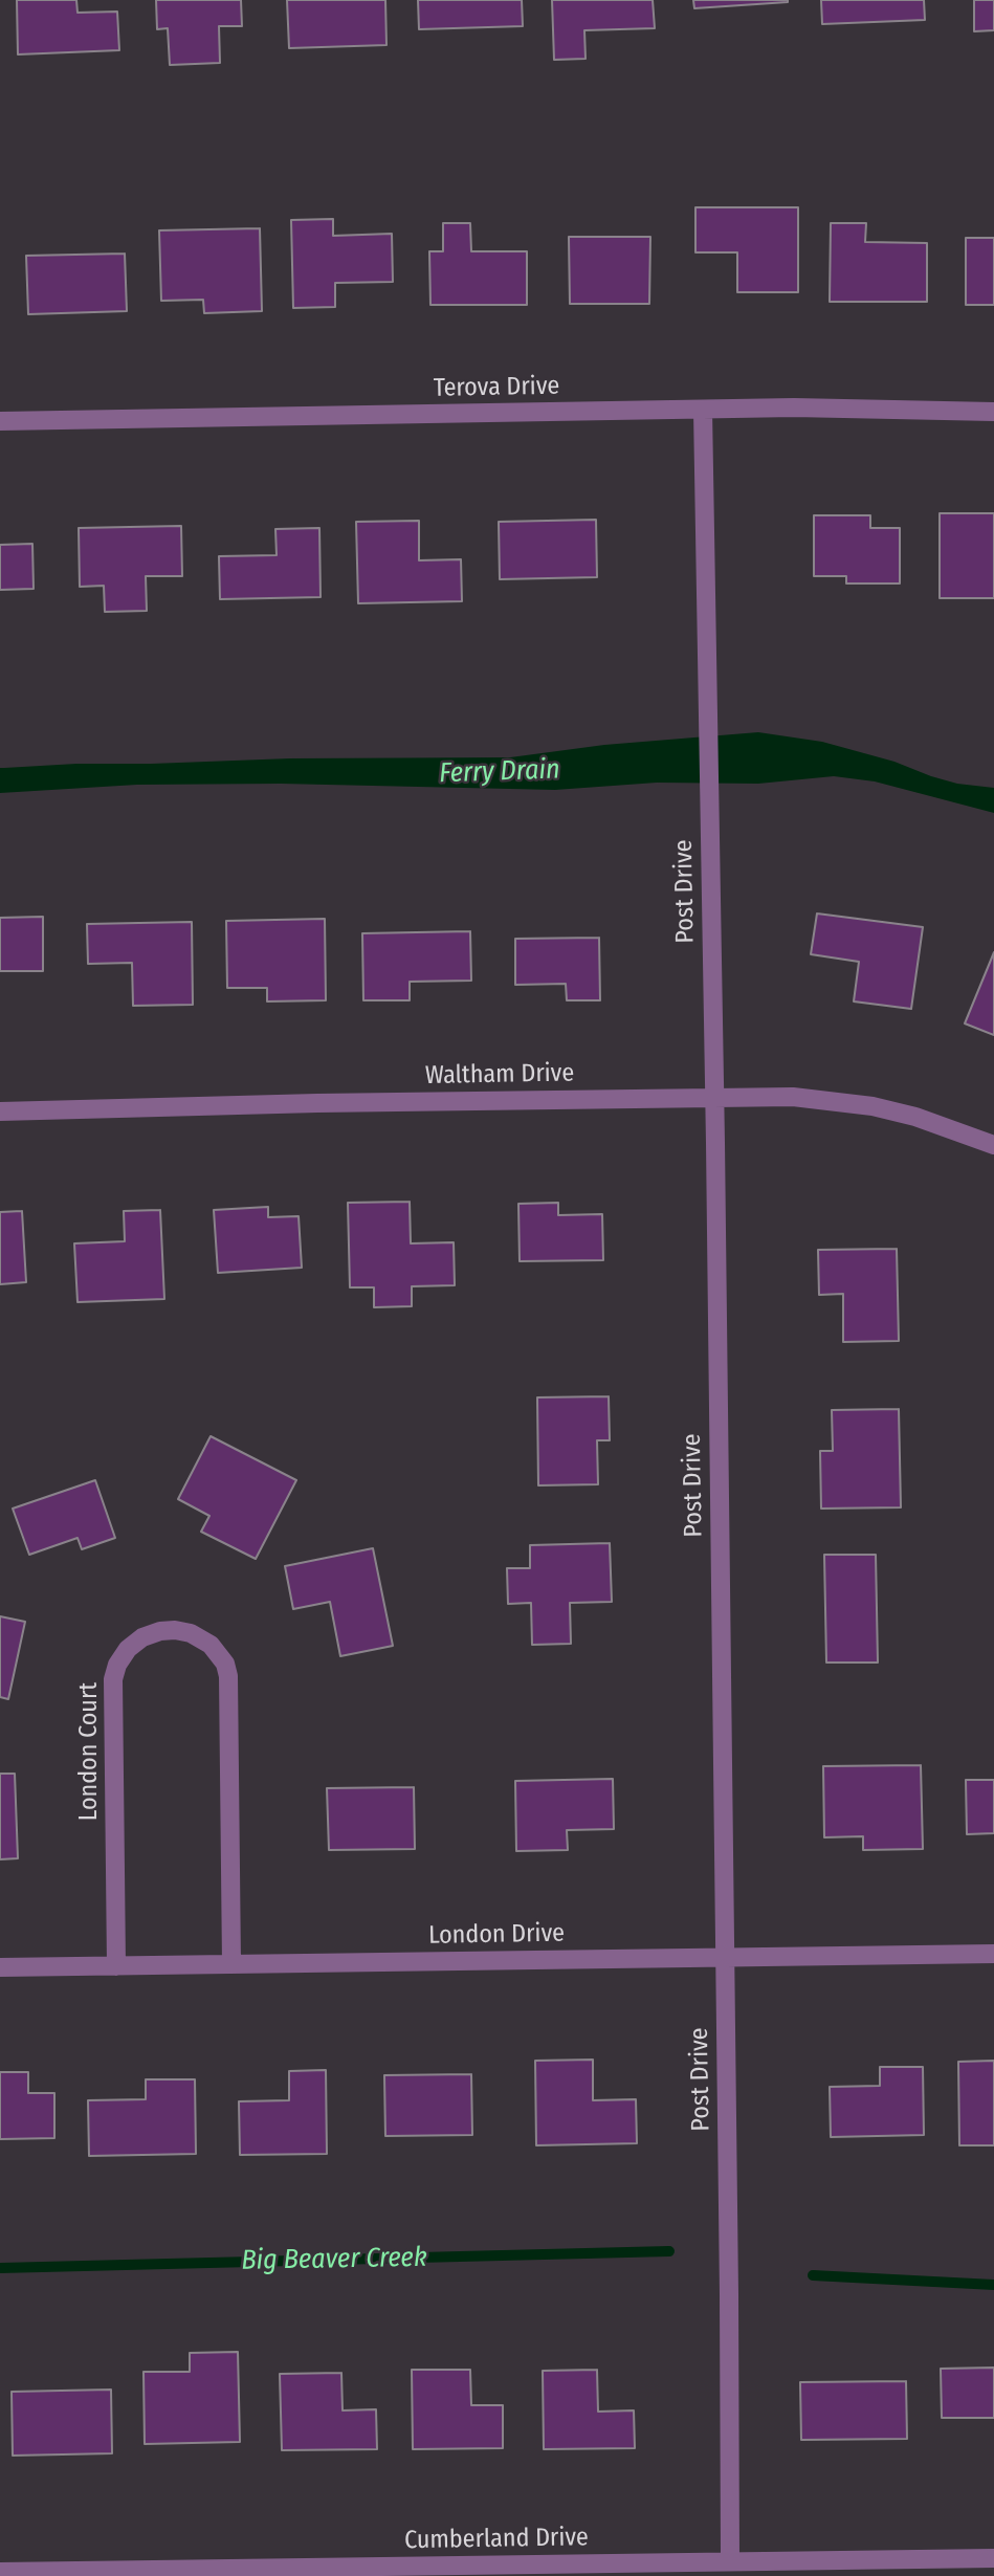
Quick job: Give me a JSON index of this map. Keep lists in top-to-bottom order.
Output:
{
  "streets": {
    "street": [
      "Terova Drive",
      "Post Drive",
      "Waltham Drive",
      "London Court",
      "London Drive",
      "Cumberland Drive"
    ]
  },
  "crossings": [
    ["Terova Drive", "Post Drive"],
    ["Post Drive", "Waltham Drive"],
    ["Post Drive", "London Drive"],
    ["Post Drive", "Cumberland Drive"],
    ["London Court", "London Drive"]
  ],
  "water": ["Ferry Drain", "Big Beaver Creek"]
}
